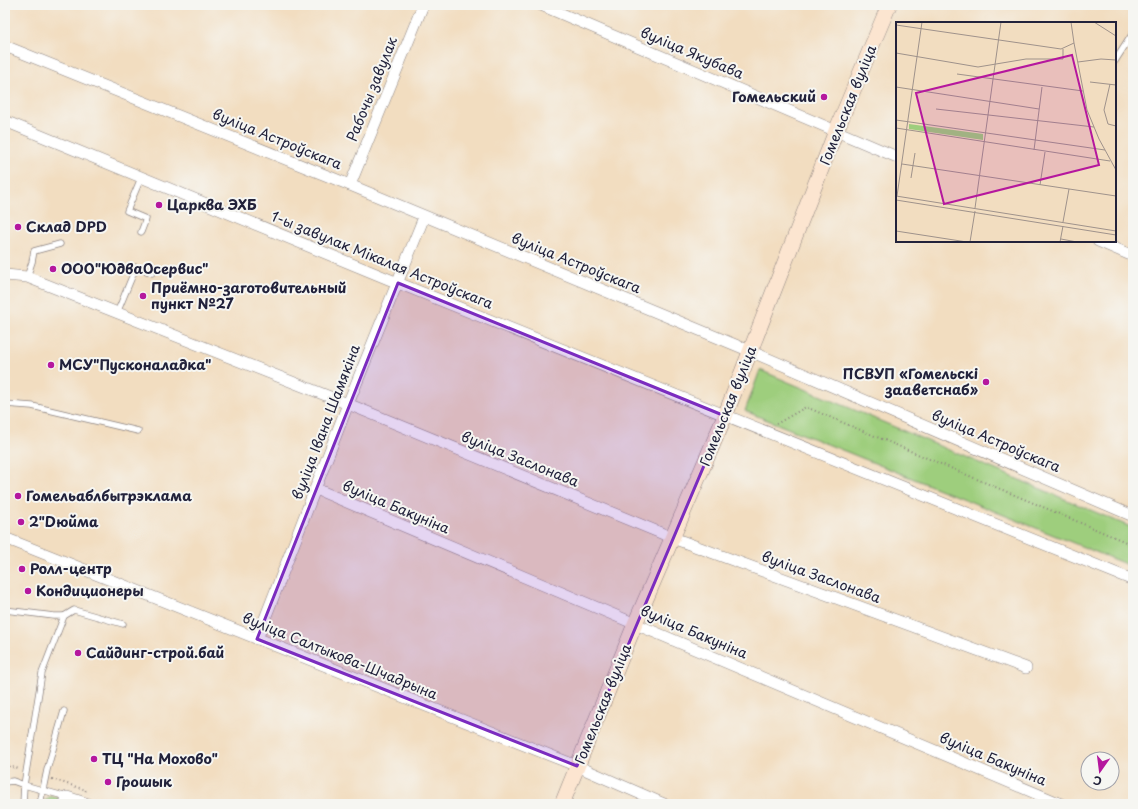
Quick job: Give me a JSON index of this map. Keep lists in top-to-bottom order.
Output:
{
  "streets": {
    "street": [
      "вуліца Якубава",
      "Рабочы завулак",
      "Гомельская вуліца",
      "вуліца Астроўскага",
      "1-ы завулак Мікалая Астроўскага",
      "вуліца Івана Шамякіна",
      "вуліца Заслонава",
      "вуліца Бакуніна",
      "вуліца Салтыкова-Шчадрына"
    ]
  },
  "crossings": [
    ["вуліца Якубава", "Гомельская вуліца"],
    ["Рабочы завулак", "вуліца Астроўскага"],
    ["Гомельская вуліца", "вуліца Астроўскага"],
    ["Гомельская вуліца", "1-ы завулак Мікалая Астроўскага"],
    ["Гомельская вуліца", "вуліца Заслонава"],
    ["Гомельская вуліца", "вуліца Бакуніна"],
    ["Гомельская вуліца", "вуліца Салтыкова-Шчадрына"],
    ["вуліца Астроўскага", "вуліца Івана Шамякіна"],
    ["1-ы завулак Мікалая Астроўскага", "вуліца Івана Шамякіна"],
    ["вуліца Івана Шамякіна", "вуліца Заслонава"],
    ["вуліца Івана Шамякіна", "вуліца Бакуніна"],
    ["вуліца Івана Шамякіна", "вуліца Салтыкова-Шчадрына"]
  ],
  "places": [
    "Гомельский",
    "Царква ЭХБ",
    "Склад DPD",
    "ООО\"Юдва0сервис\"",
    "Приёмно-заготовительный пункт №27",
    "МСУ\"Пусконаладка\"",
    "ПСВУП «Гомельскі зааветснаб»",
    "Гомельаблбытрэклама",
    "2\"Dюйма",
    "Ролл-центр",
    "Кондиционеры",
    "Сайдинг-строй.бай",
    "ТЦ \"На Мохово\"",
    "Грошык"
  ],
  "north": "bottom"
}
